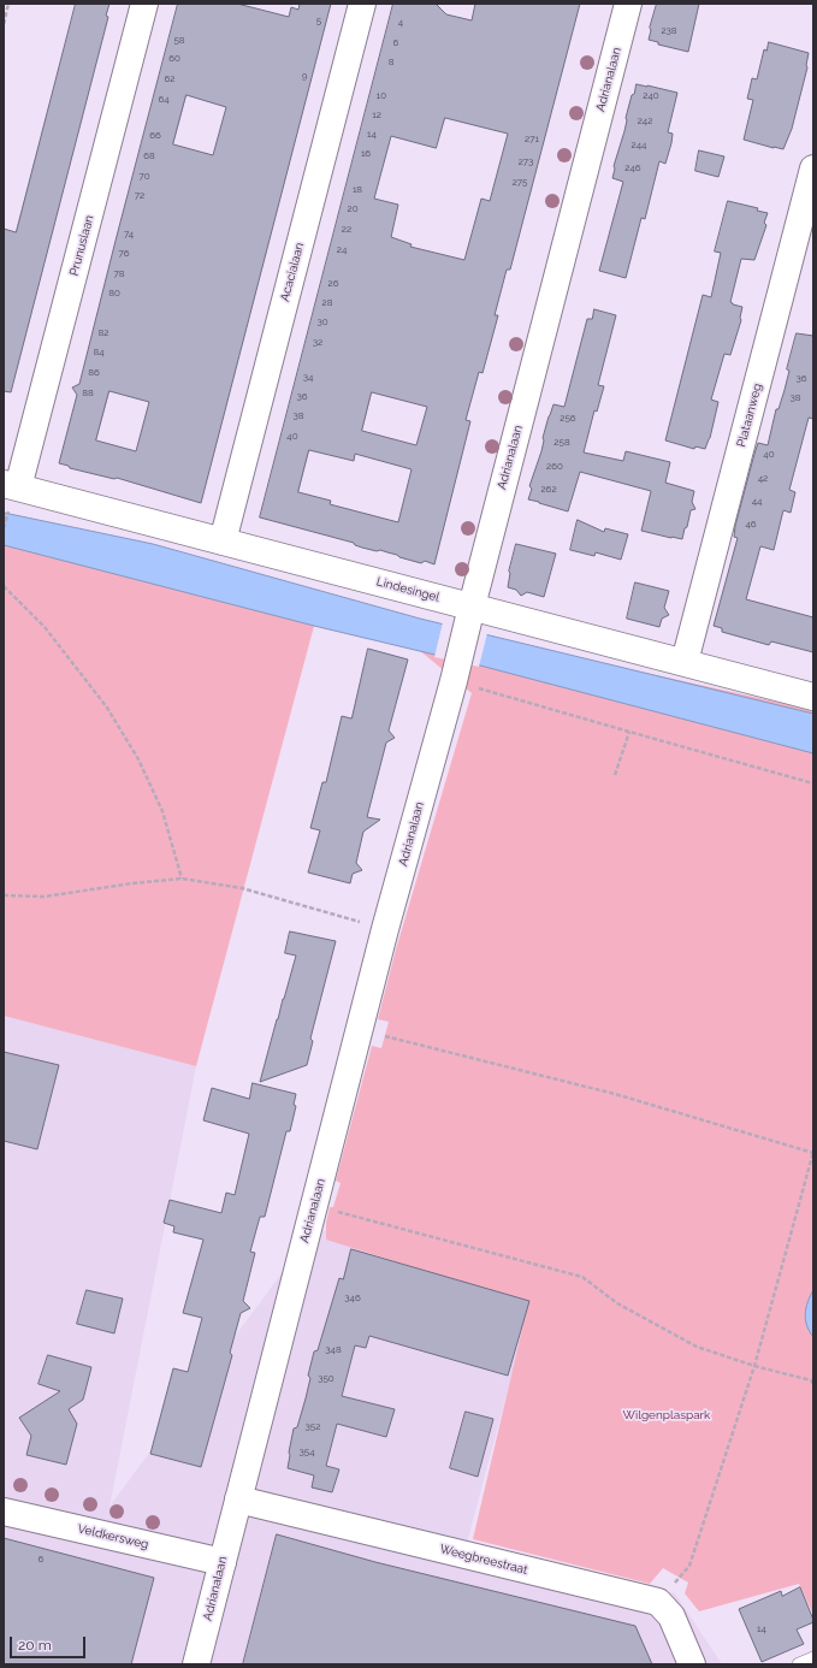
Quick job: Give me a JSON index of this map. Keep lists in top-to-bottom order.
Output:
{
  "streets": {
    "street": [
      "Adrianalaan",
      "Prunuslaan",
      "Acacialaan",
      "Plataanweg",
      "Lindesingel",
      "Veldkersweg",
      "Weegbreestraat"
    ]
  },
  "crossings": [
    ["Adrianalaan", "Lindesingel"],
    ["Adrianalaan", "Veldkersweg"],
    ["Adrianalaan", "Weegbreestraat"],
    ["Prunuslaan", "Lindesingel"],
    ["Acacialaan", "Lindesingel"],
    ["Plataanweg", "Lindesingel"]
  ],
  "parks": ["Wilgenplaspark"],
  "house_numbers": [
    "5",
    "4",
    "238",
    "58",
    "6",
    "60",
    "8",
    "9",
    "62",
    "10",
    "240",
    "64",
    "12",
    "242",
    "14",
    "66",
    "271",
    "244",
    "16",
    "68",
    "273",
    "246",
    "70",
    "275",
    "18",
    "72",
    "20",
    "22",
    "74",
    "24",
    "76",
    "78",
    "26",
    "80",
    "28",
    "30",
    "82",
    "32",
    "84",
    "86",
    "34",
    "36",
    "88",
    "36",
    "38",
    "38",
    "256",
    "40",
    "258",
    "40",
    "260",
    "42",
    "262",
    "44",
    "46",
    "346",
    "348",
    "350",
    "352",
    "354",
    "6",
    "14"
  ],
  "scale_bar": "20 m"
}
